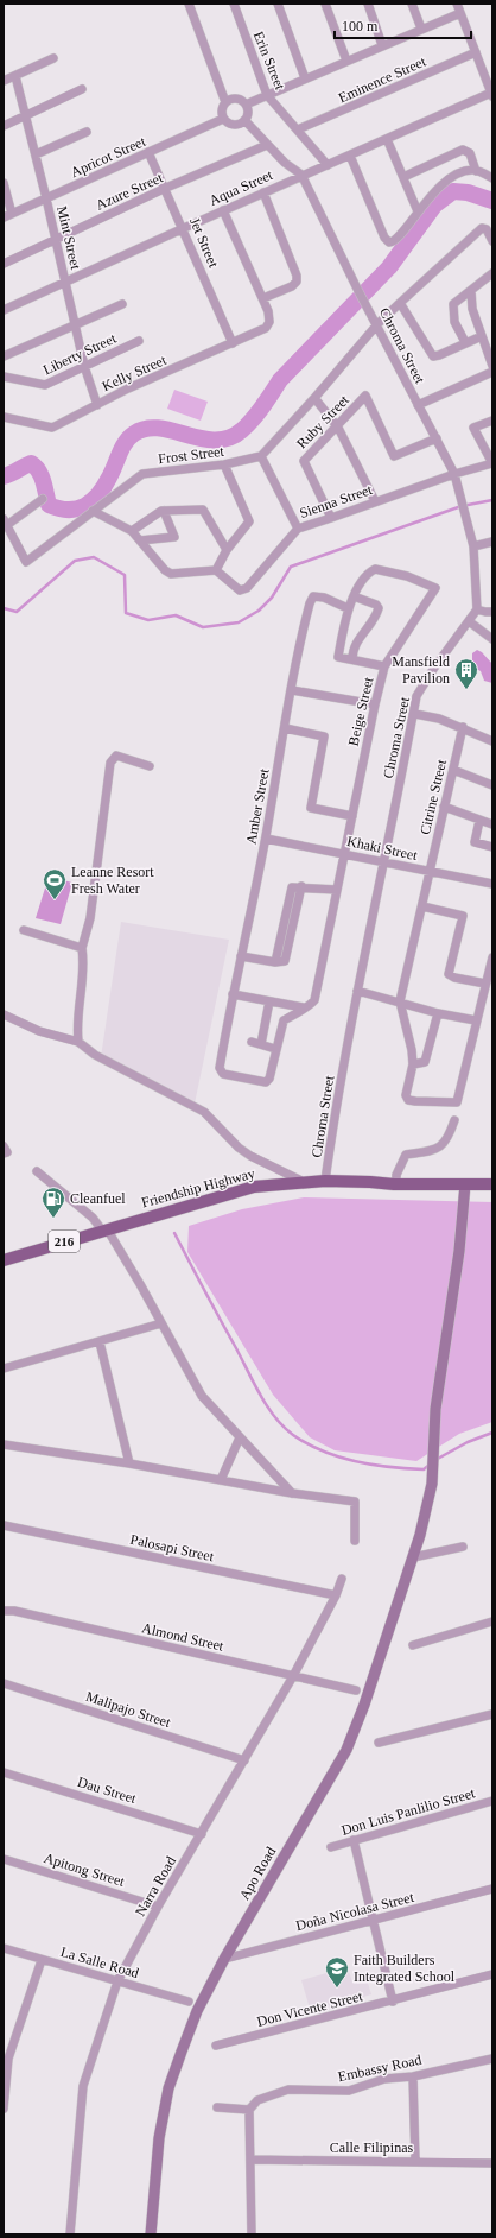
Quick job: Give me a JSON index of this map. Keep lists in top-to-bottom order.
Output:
{
  "streets": {
    "main road": ["Friendship Highway", "216"],
    "street": [
      "Erin Street",
      "Eminence Street",
      "Apricot Street",
      "Aqua Street",
      "Azure Street",
      "Mint Street",
      "Jet Street",
      "Chroma Street",
      "Liberty Street",
      "Kelly Street",
      "Ruby Street",
      "Frost Street",
      "Sienna Street",
      "Beige Street",
      "Citrine Street",
      "Amber Street",
      "Khaki Street",
      "Palosapi Street",
      "Almond Street",
      "Malipajo Street",
      "Dau Street",
      "Don Luis Panlilio Street",
      "Apitong Street",
      "Apo Road",
      "Narra Road",
      "Doña Nicolasa Street",
      "La Salle Road",
      "Don Vicente Street",
      "Embassy Road",
      "Calle Filipinas"
    ]
  },
  "crossings": [
    ["Erin Street", "Eminence Street"],
    ["Erin Street", "Aqua Street"],
    ["Apricot Street", "Mint Street"],
    ["Apricot Street", "Jet Street"],
    ["Apricot Street", "Chroma Street"],
    ["Aqua Street", "Mint Street"],
    ["Aqua Street", "Jet Street"],
    ["Aqua Street", "Chroma Street"],
    ["Azure Street", "Mint Street"],
    ["Azure Street", "Jet Street"],
    ["Azure Street", "Chroma Street"],
    ["Mint Street", "Liberty Street"],
    ["Mint Street", "Kelly Street"],
    ["Jet Street", "Kelly Street"],
    ["Chroma Street", "Ruby Street"],
    ["Chroma Street", "Sienna Street"],
    ["Chroma Street", "Khaki Street"],
    ["Chroma Street", "Friendship Highway"],
    ["Ruby Street", "Sienna Street"],
    ["Beige Street", "Khaki Street"],
    ["Citrine Street", "Khaki Street"],
    ["Amber Street", "Khaki Street"],
    ["Friendship Highway", "Apo Road"],
    ["Palosapi Street", "Narra Road"],
    ["Almond Street", "Narra Road"],
    ["Malipajo Street", "Narra Road"],
    ["Dau Street", "Narra Road"],
    ["Apitong Street", "Narra Road"],
    ["Apo Road", "Doña Nicolasa Street"],
    ["Narra Road", "La Salle Road"]
  ],
  "places": {
    "building": ["Mansfield Pavilion"],
    "sports": ["Leanne Resort Fresh Water"],
    "fuel station": ["Cleanfuel"],
    "school or university": ["Faith Builders Integrated School"]
  },
  "scale_bar": "100 m"
}
